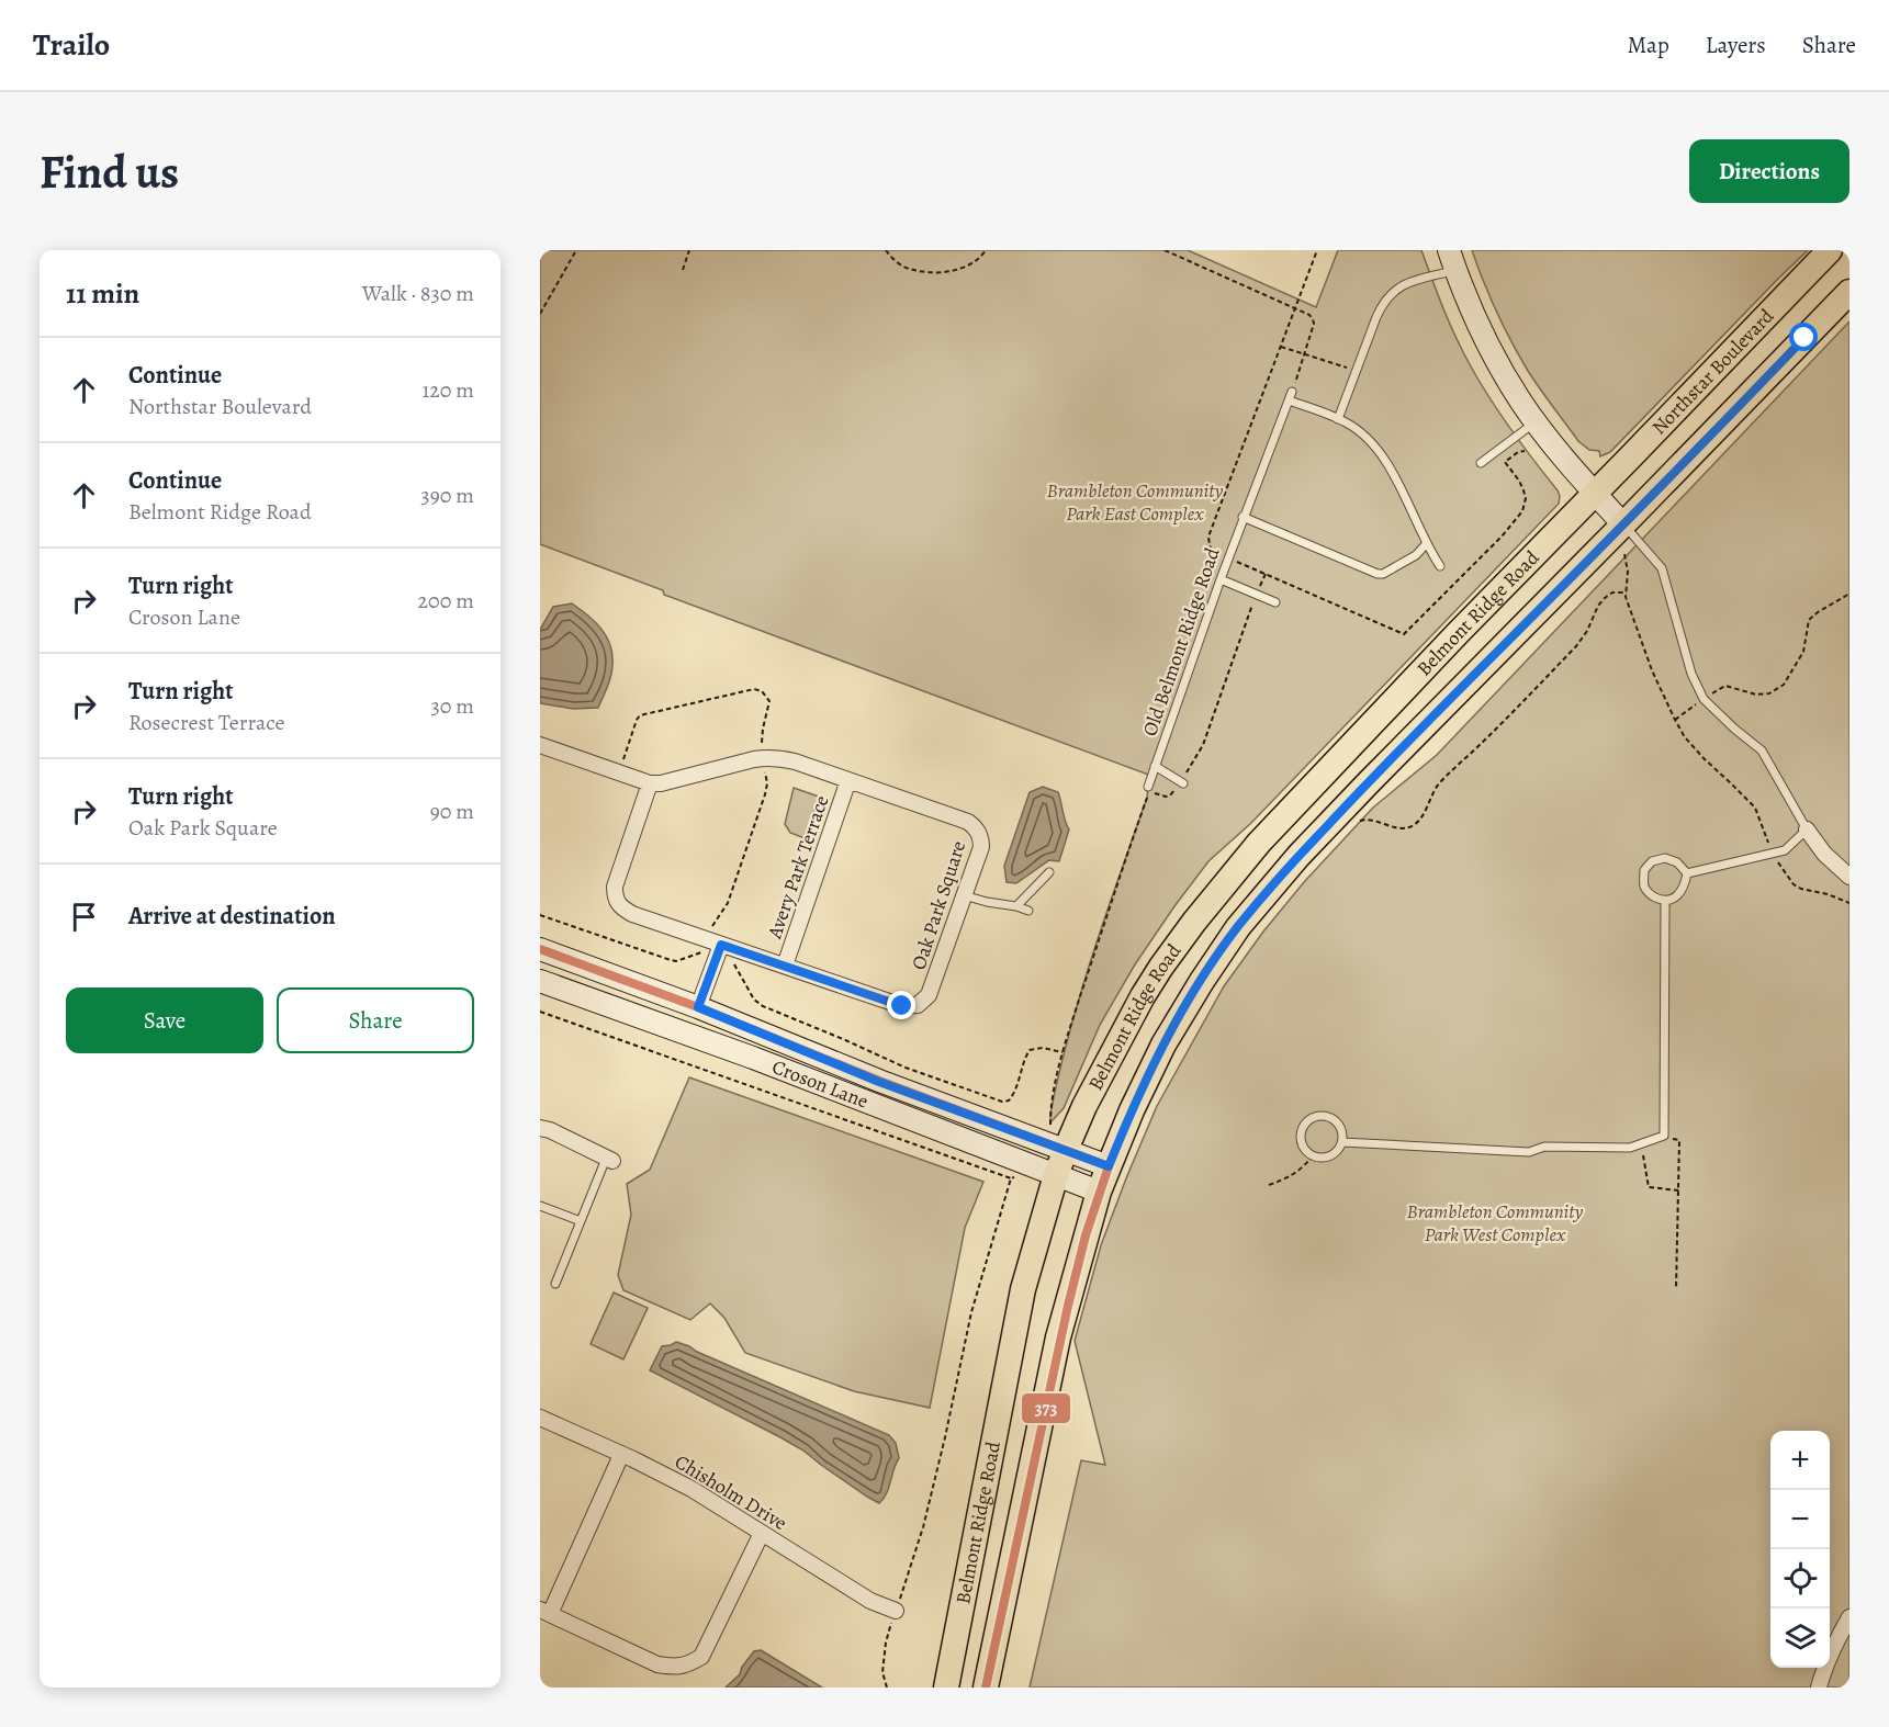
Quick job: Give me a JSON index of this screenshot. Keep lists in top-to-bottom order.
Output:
{
  "streets": {
    "main road": ["Northstar Boulevard", "Belmont Ridge Road", "Croson Lane"],
    "street": ["Avery Park Terrace", "Oak Park Square", "Chisholm Drive"],
    "lane": ["Old Belmont Ridge Road"]
  },
  "crossings": [
    ["Northstar Boulevard", "Belmont Ridge Road"],
    ["Belmont Ridge Road", "Croson Lane"],
    ["Avery Park Terrace", "Oak Park Square"]
  ],
  "parks": ["Brambleton Community Park East Complex", "Brambleton Community Park West Complex"],
  "lines": ["transit line 373"],
  "page": {
    "header": "Trailo",
    "nav": ["Map", "Layers", "Share"],
    "buttons": [
      "Directions",
      ["Save", "Share"]
    ],
    "title": "Find us",
    "heading": ["11 min", "Walk · 830 m"],
    "list": [
      ["Continue", "Northstar Boulevard", "120 m"],
      ["Continue", "Belmont Ridge Road", "390 m"],
      ["Turn right", "Croson Lane", "200 m"],
      ["Turn right", "Rosecrest Terrace", "30 m"],
      ["Turn right", "Oak Park Square", "90 m"],
      "Arrive at destination"
    ],
    "map_buttons": ["+", "−"]
  }
}
